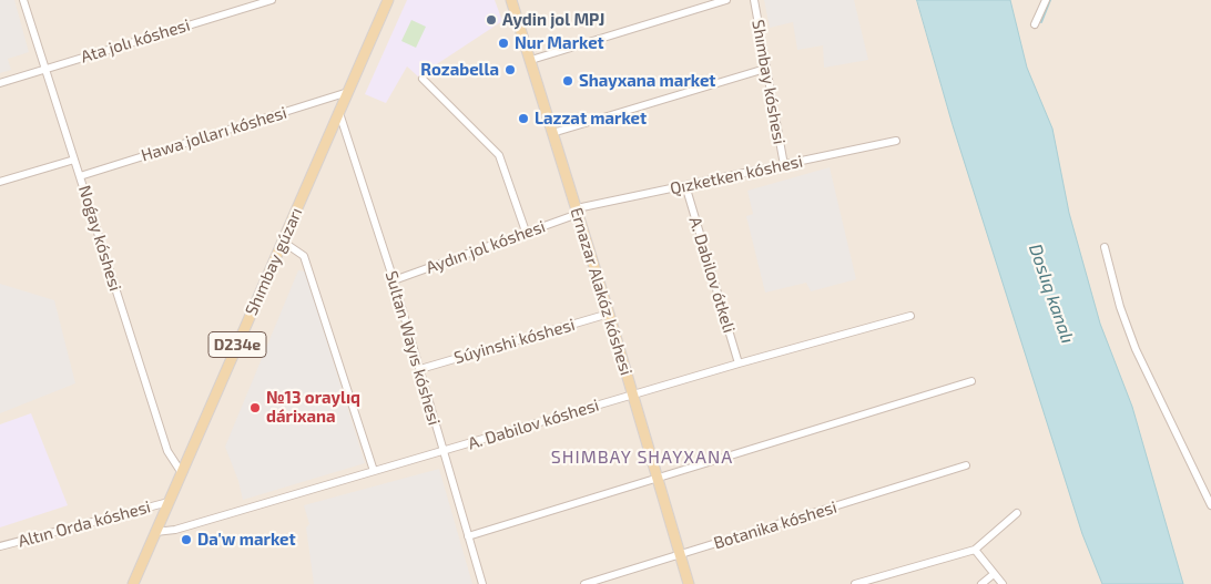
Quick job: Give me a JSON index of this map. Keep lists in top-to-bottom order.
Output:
{
  "streets": {
    "main road": ["Shımbay gúzarı", "Ernazar Alakóz kóshesi", "D234e"],
    "street": [
      "Ata jolı kóshesi",
      "Shımbay kóshesi",
      "Hawa jolları kóshesi",
      "Qızketken kóshesi",
      "Noǵay kóshesi",
      "Aydın jol kóshesi",
      "A. Dabilov ótkeli",
      "Súyinshi kóshesi",
      "Sultan Wayıs kóshesi",
      "A. Dabilov kóshesi",
      "Altın Orda kóshesi",
      "Botanika kóshesi"
    ]
  },
  "crossings": [
    ["Ata jolı kóshesi", "Noǵay kóshesi"],
    ["Shımbay kóshesi", "Qızketken kóshesi"],
    ["Hawa jolları kóshesi", "Noǵay kóshesi"],
    ["Hawa jolları kóshesi", "Shımbay gúzarı"],
    ["Qızketken kóshesi", "Aydın jol kóshesi"],
    ["Qızketken kóshesi", "A. Dabilov ótkeli"],
    ["Qızketken kóshesi", "Ernazar Alakóz kóshesi"],
    ["Noǵay kóshesi", "Shımbay gúzarı"],
    ["Aydın jol kóshesi", "Ernazar Alakóz kóshesi"],
    ["Aydın jol kóshesi", "Sultan Wayıs kóshesi"],
    ["Shımbay gúzarı", "Sultan Wayıs kóshesi"],
    ["Shımbay gúzarı", "A. Dabilov kóshesi"],
    ["Shımbay gúzarı", "Altın Orda kóshesi"],
    ["A. Dabilov ótkeli", "A. Dabilov kóshesi"],
    ["Ernazar Alakóz kóshesi", "Súyinshi kóshesi"],
    ["Ernazar Alakóz kóshesi", "A. Dabilov kóshesi"],
    ["Ernazar Alakóz kóshesi", "Botanika kóshesi"],
    ["Súyinshi kóshesi", "Sultan Wayıs kóshesi"],
    ["Sultan Wayıs kóshesi", "A. Dabilov kóshesi"]
  ],
  "districts": ["SHIMBAY SHAYXANA"],
  "water": ["Doslıq kanalı"],
  "places": [
    "Aydin jol MPJ",
    "Nur Market",
    "Rozabella",
    "Shayxana market",
    "Lazzat market",
    "№13 oraylıq dárixana",
    "Da'w market"
  ]
}
